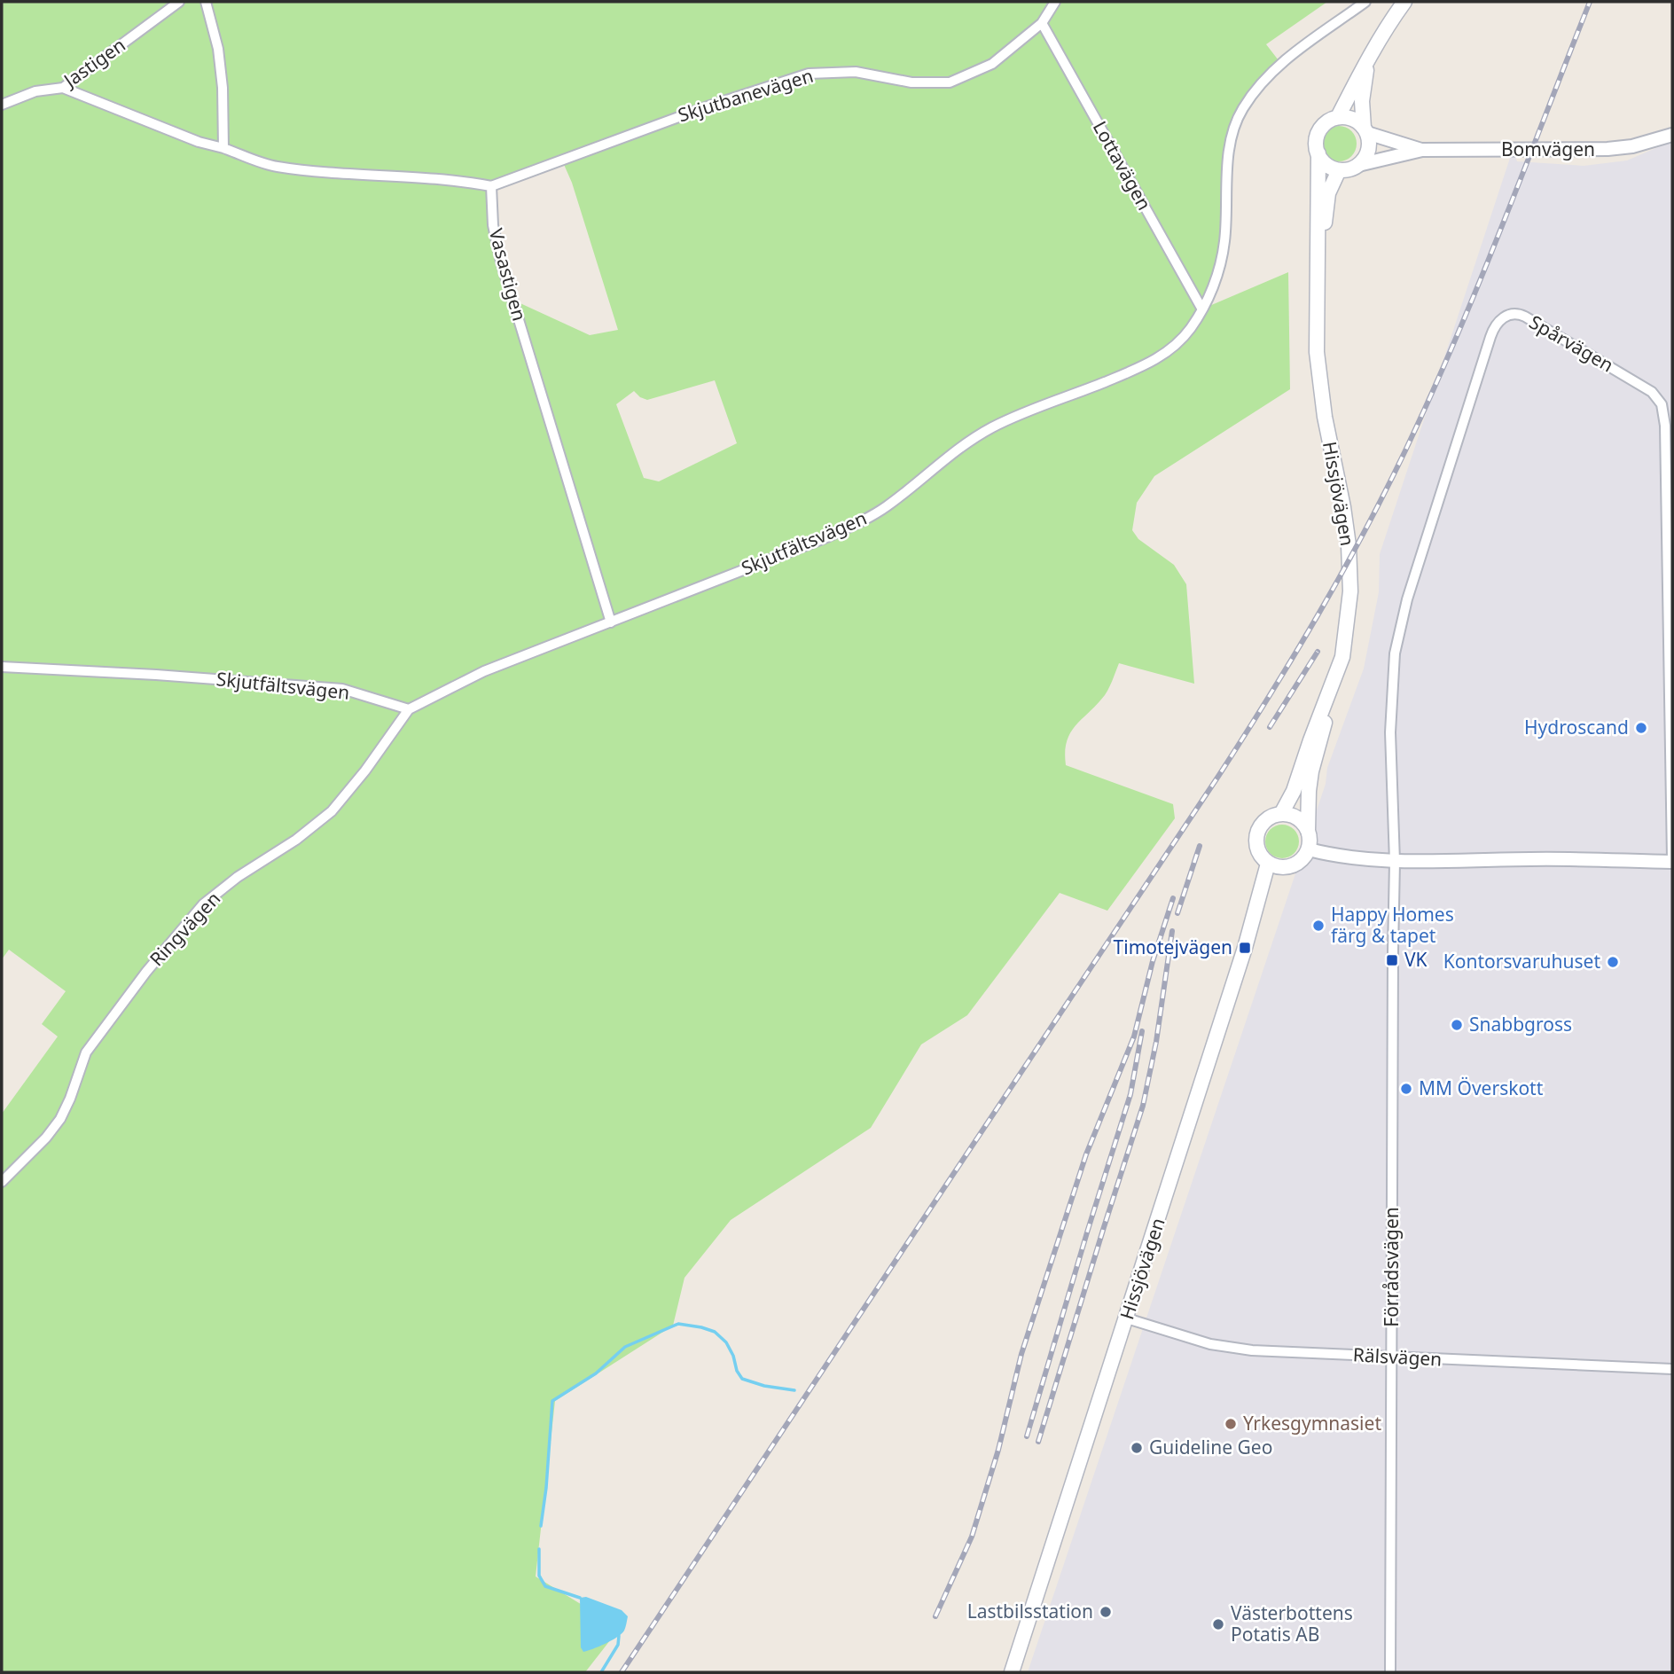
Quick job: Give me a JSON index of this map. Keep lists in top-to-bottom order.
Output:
{
  "streets": {
    "main road": ["Hissjövägen"],
    "street": [
      "Jastigen",
      "Skjutbanevägen",
      "Bomvägen",
      "Lottavägen",
      "Vasastigen",
      "Spårvägen",
      "Skjutfältsvägen",
      "Ringvägen",
      "Förrådsvägen",
      "Rälsvägen"
    ]
  },
  "crossings": [
    ["Skjutbanevägen", "Lottavägen"],
    ["Skjutbanevägen", "Vasastigen"],
    ["Bomvägen", "Hissjövägen"],
    ["Lottavägen", "Skjutfältsvägen"],
    ["Vasastigen", "Skjutfältsvägen"],
    ["Spårvägen", "Förrådsvägen"],
    ["Hissjövägen", "Rälsvägen"],
    ["Skjutfältsvägen", "Ringvägen"],
    ["Förrådsvägen", "Rälsvägen"]
  ],
  "places": {
    "other": [
      "Hydroscand",
      "Happy Homes färg & tapet",
      "Kontorsvaruhuset",
      "Snabbgross",
      "MM Överskott",
      "Yrkesgymnasiet",
      "Guideline Geo",
      "Lastbilsstation",
      "Västerbottens Potatis AB"
    ],
    "transit": ["Timotejvägen", "VK"]
  }
}
